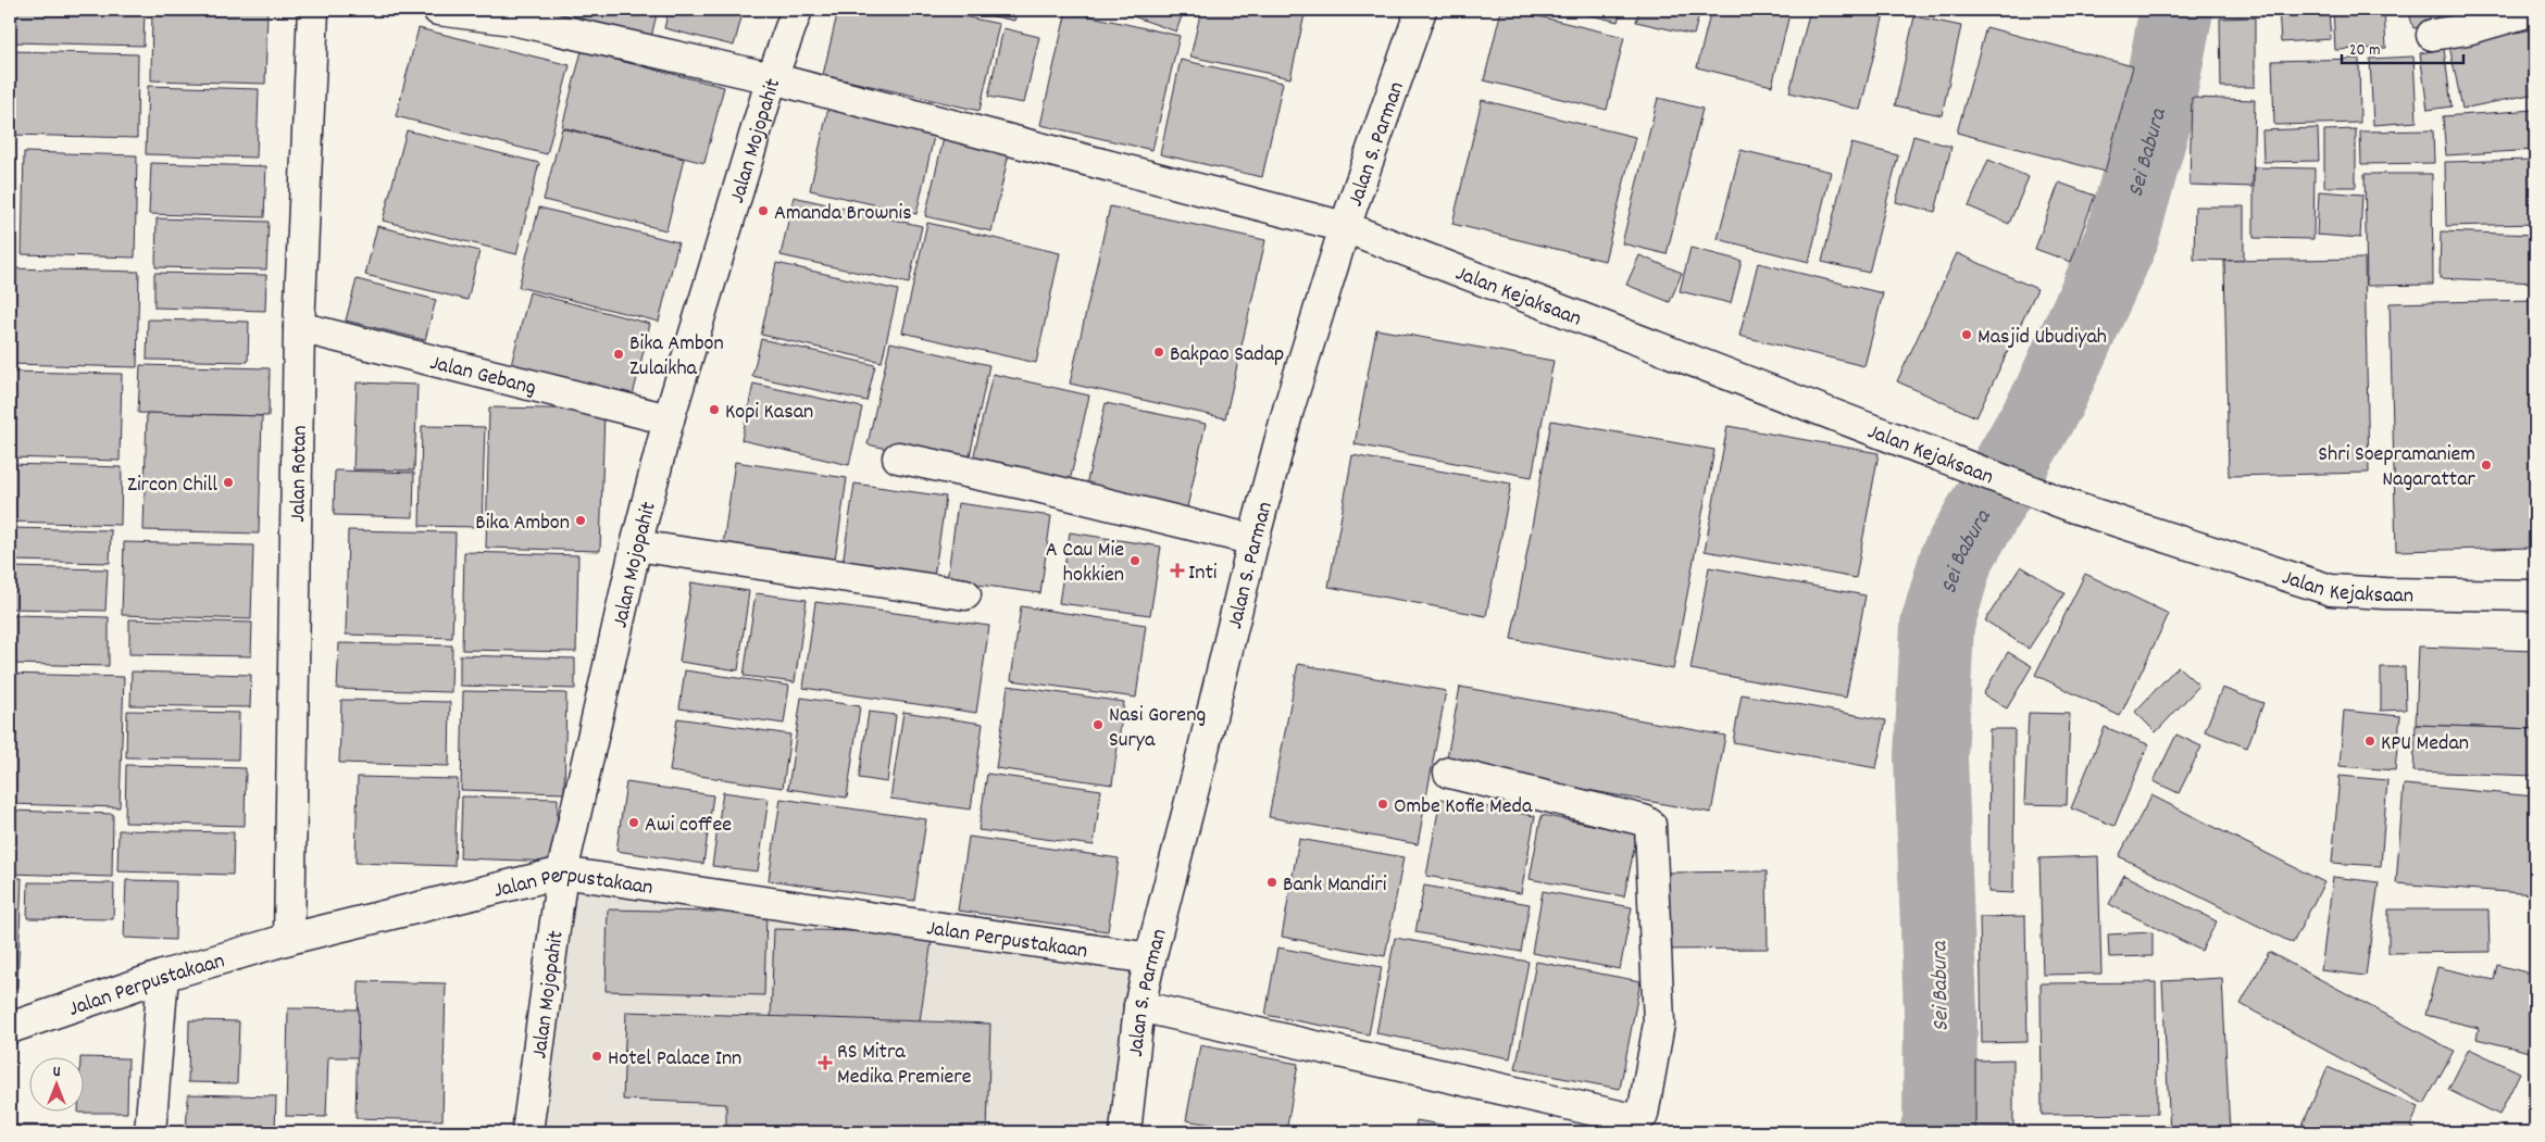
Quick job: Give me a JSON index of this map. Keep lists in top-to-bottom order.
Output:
{
  "streets": {
    "street": [
      "Jalan Mojopahit",
      "Jalan S. Parman",
      "Jalan Kejaksaan",
      "Jalan Gebang",
      "Jalan Rotan",
      "Jalan Perpustakaan"
    ]
  },
  "crossings": [
    ["Jalan Mojopahit", "Jalan Kejaksaan"],
    ["Jalan Mojopahit", "Jalan Gebang"],
    ["Jalan Mojopahit", "Jalan Perpustakaan"],
    ["Jalan S. Parman", "Jalan Kejaksaan"],
    ["Jalan S. Parman", "Jalan Perpustakaan"],
    ["Jalan Gebang", "Jalan Rotan"],
    ["Jalan Rotan", "Jalan Perpustakaan"]
  ],
  "water": ["Sei Babura"],
  "places": {
    "other": [
      "Amanda Brownis",
      "Masjid Ubudiyah",
      "Bakpao Sadap",
      "Bika Ambon Zulaikha",
      "Kopi Kasan",
      "Shri Soepramaniem Nagarattar",
      "Zircon Chill",
      "Bika Ambon",
      "A Cau Mie hokkien",
      "Nasi Goreng Surya",
      "KPU Medan",
      "Ombe Kofie Meda",
      "Awi coffee",
      "Bank Mandiri",
      "Hotel Palace Inn"
    ],
    "health": ["Inti", "RS Mitra Medika Premiere"]
  },
  "scale_bar": "20 m",
  "north": "top"
}
